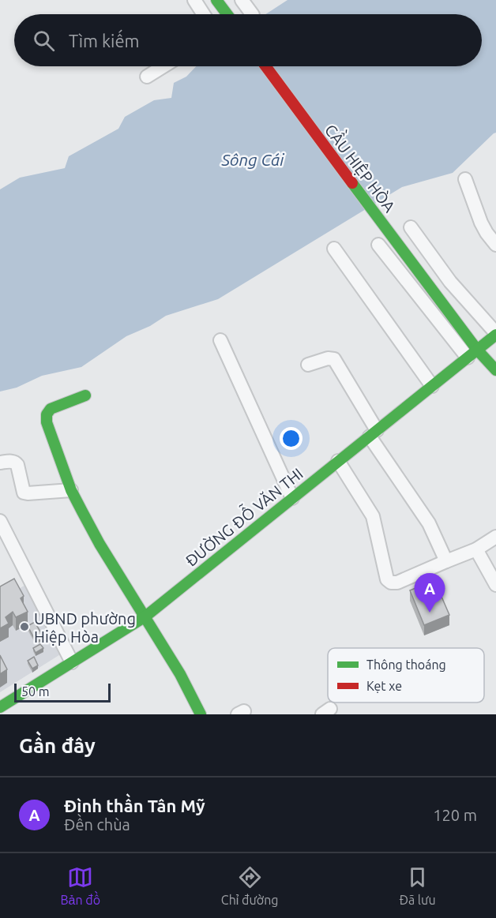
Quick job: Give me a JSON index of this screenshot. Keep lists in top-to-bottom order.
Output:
{
  "streets": {
    "street": ["CẦU HIỆP HÒA", "ĐƯỜNG ĐỖ VĂN THI"]
  },
  "crossings": [
    ["CẦU HIỆP HÒA", "ĐƯỜNG ĐỖ VĂN THI"]
  ],
  "water": ["Sông Cái"],
  "places": ["UBND phường Hiệp Hòa"],
  "legend": ["Thông thoáng", "Kẹt xe"],
  "scale_bar": "50 m",
  "page": {
    "search": "Tìm kiếm",
    "pins": "A",
    "scale": "50 m",
    "heading": "Gần đây",
    "list": [
      {
        "mark": "A",
        "name": "Đình thần Tân Mỹ",
        "note": "Đền chùa",
        "value": "120 m"
      }
    ],
    "nav": ["Bản đồ", "Chỉ đường", "Đã lưu"]
  }
}
